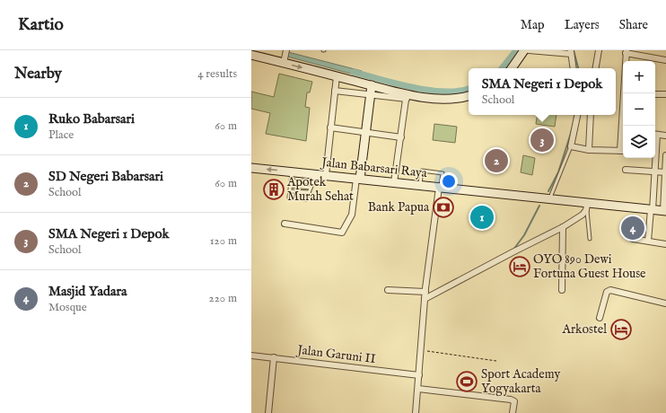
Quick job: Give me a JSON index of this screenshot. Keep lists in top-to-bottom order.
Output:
{
  "streets": {
    "street": ["Jalan Babarsari Raya", "Jalan Garuni II"]
  },
  "places": {
    "building": ["Apotek Murah Sehat"],
    "bank": ["Bank Papua"],
    "hotel": ["OYO 890 Dewi Fortuna Guest House", "Arkostel"],
    "sports": ["Sport Academy Yogyakarta"]
  },
  "page": {
    "header": "Kartio",
    "nav": ["Map", "Layers", "Share"],
    "heading": ["Nearby", "4 results"],
    "map_buttons": ["+", "−"],
    "popup": ["SMA Negeri 1 Depok", "School"],
    "list": [
      {
        "mark": "1",
        "name": "Ruko Babarsari",
        "note": "Place",
        "value": "60 m"
      },
      {
        "mark": "2",
        "name": "SD Negeri Babarsari",
        "note": "School",
        "value": "60 m"
      },
      {
        "mark": "3",
        "name": "SMA Negeri 1 Depok",
        "note": "School",
        "value": "120 m"
      },
      {
        "mark": "4",
        "name": "Masjid Yadara",
        "note": "Mosque",
        "value": "220 m"
      }
    ],
    "pins": [
      "3",
      "2",
      "1",
      "4"
    ]
  }
}
